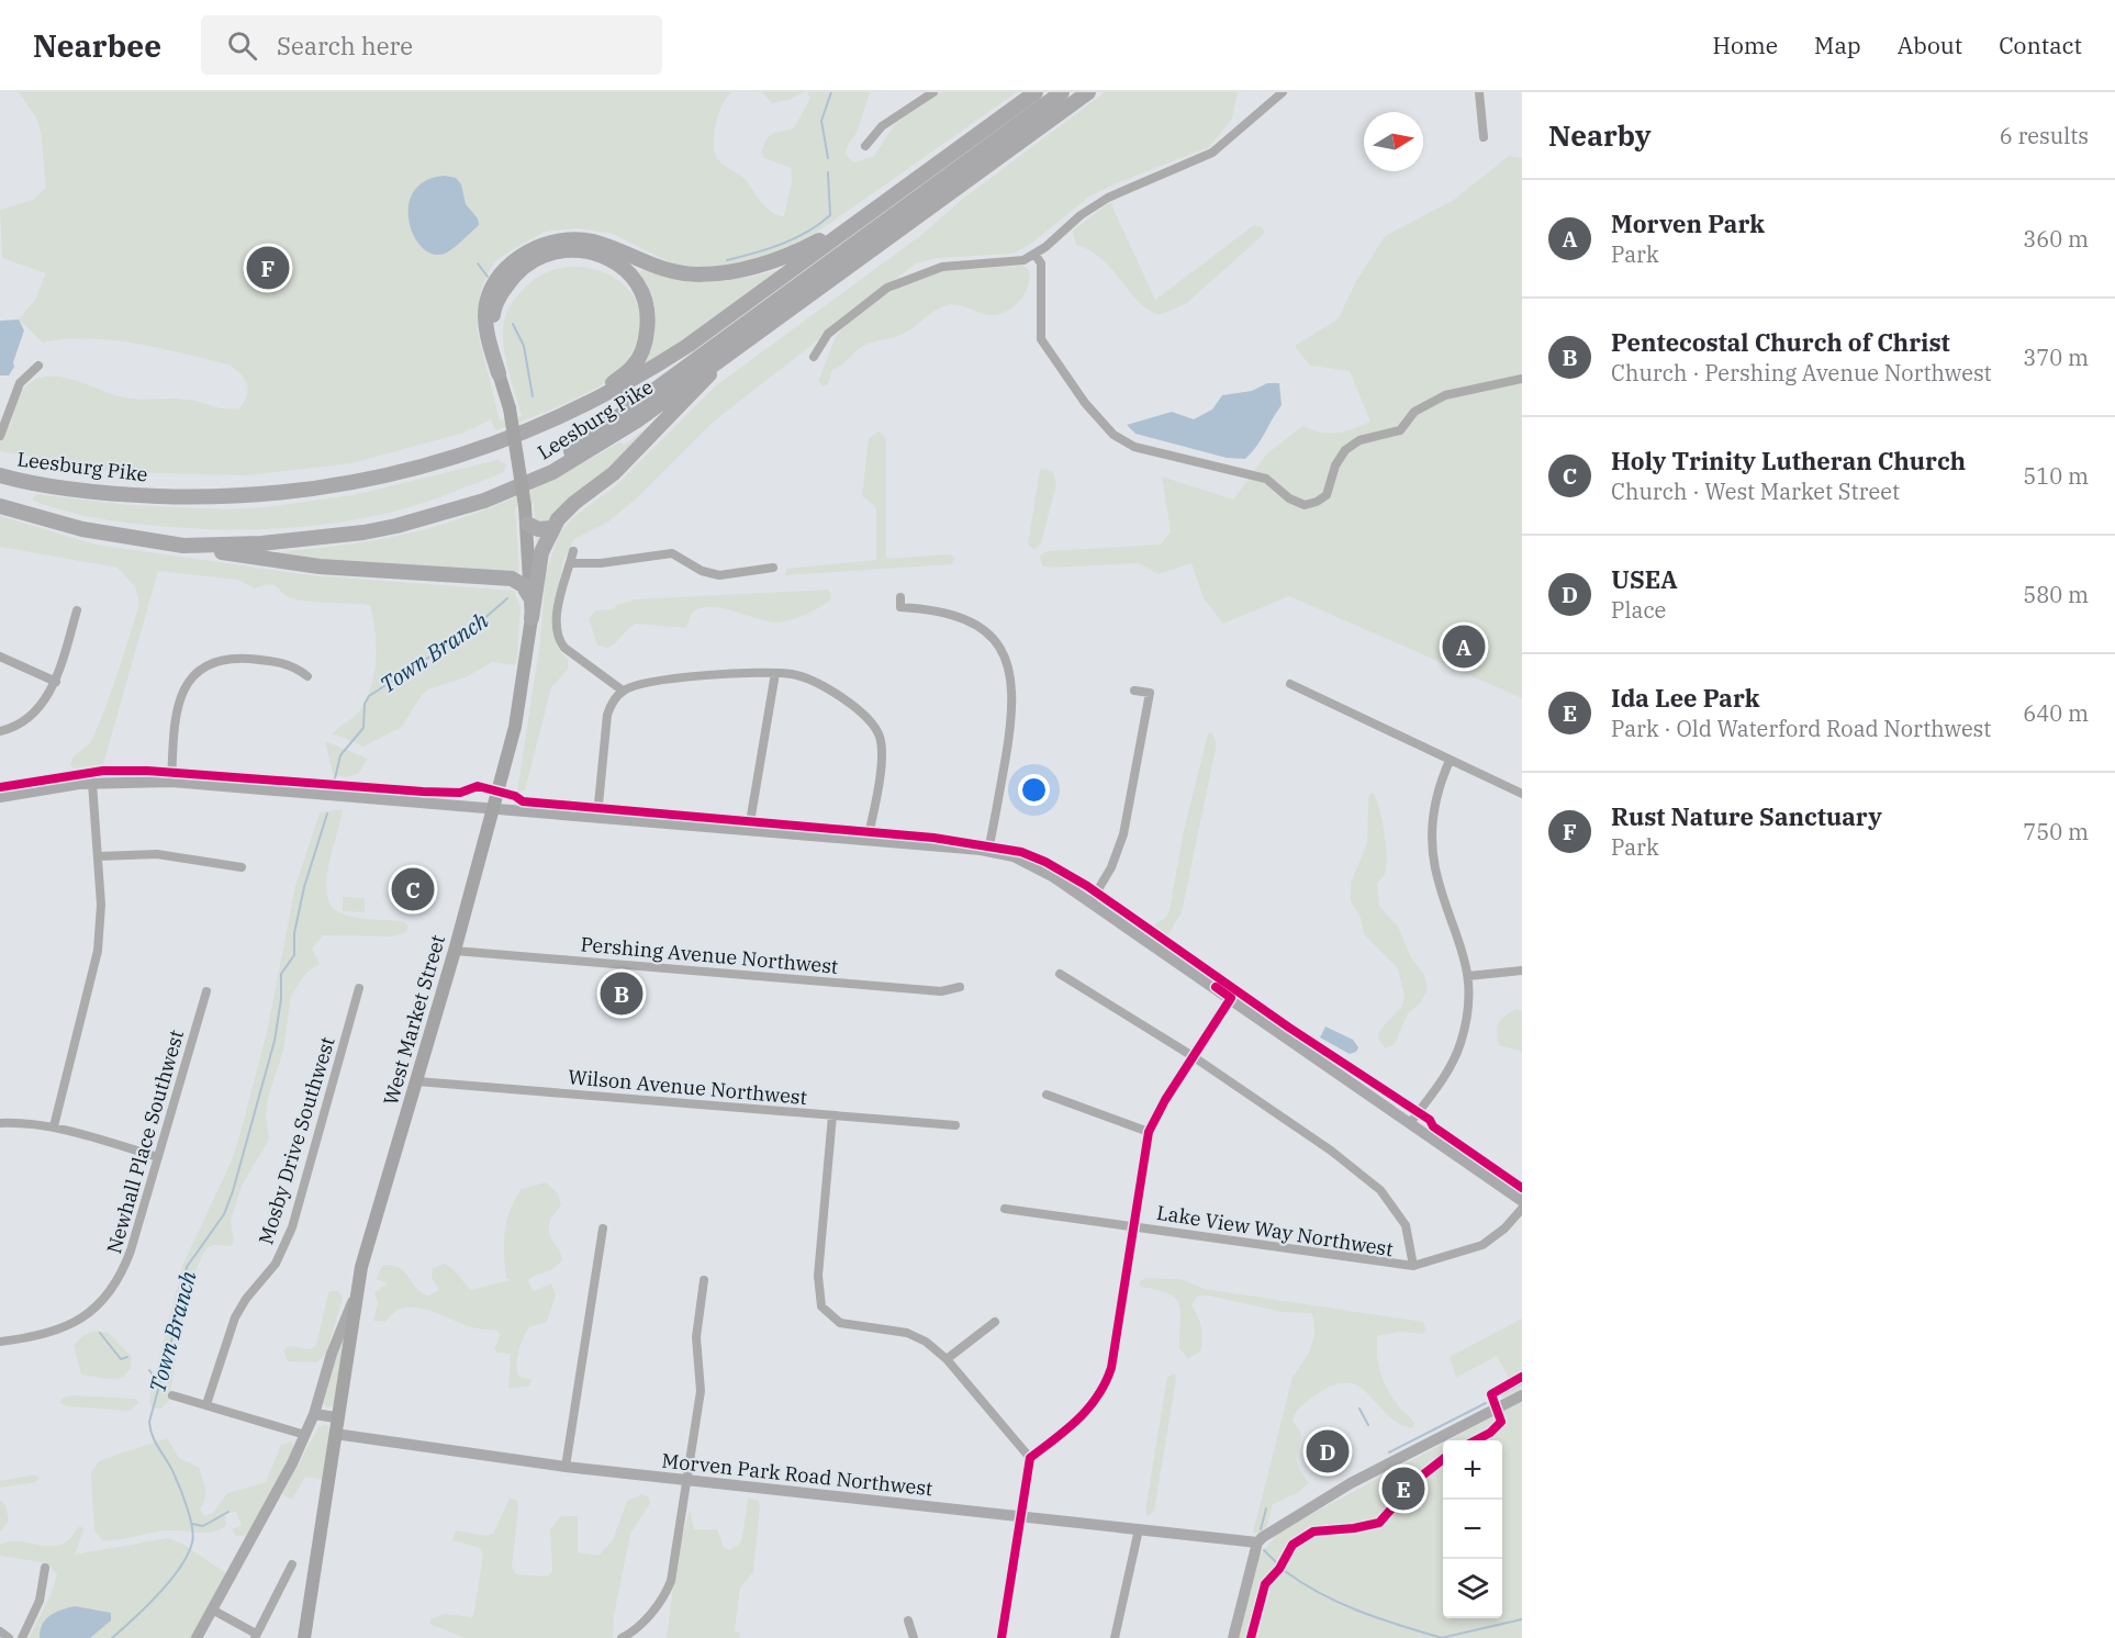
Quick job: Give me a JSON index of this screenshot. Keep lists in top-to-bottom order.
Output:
{
  "streets": {
    "highway": ["Leesburg Pike"],
    "main road": ["West Market Street"],
    "street": [
      "Pershing Avenue Northwest",
      "Wilson Avenue Northwest",
      "Mosby Drive Southwest",
      "Newhall Place Southwest",
      "Lake View Way Northwest",
      "Morven Park Road Northwest"
    ]
  },
  "crossings": [
    ["Pershing Avenue Northwest", "West Market Street"],
    ["West Market Street", "Wilson Avenue Northwest"],
    ["West Market Street", "Morven Park Road Northwest"]
  ],
  "water": ["Town Branch"],
  "north": "right",
  "page": {
    "header": "Nearbee",
    "search": "Search here",
    "nav": [
      "Home",
      "Map",
      "About",
      "Contact"
    ],
    "heading": ["Nearby", "6 results"],
    "list": [
      {
        "mark": "A",
        "name": "Morven Park",
        "note": "Park",
        "value": "360 m"
      },
      {
        "mark": "B",
        "name": "Pentecostal Church of Christ",
        "note": "Church · Pershing Avenue Northwest",
        "value": "370 m"
      },
      {
        "mark": "C",
        "name": "Holy Trinity Lutheran Church",
        "note": "Church · West Market Street",
        "value": "510 m"
      },
      {
        "mark": "D",
        "name": "USEA",
        "note": "Place",
        "value": "580 m"
      },
      {
        "mark": "E",
        "name": "Ida Lee Park",
        "note": "Park · Old Waterford Road Northwest",
        "value": "640 m"
      },
      {
        "mark": "F",
        "name": "Rust Nature Sanctuary",
        "note": "Park",
        "value": "750 m"
      }
    ],
    "pins": [
      "F",
      "A",
      "C",
      "B",
      "D",
      "E"
    ],
    "map_buttons": ["+", "−"]
  }
}
